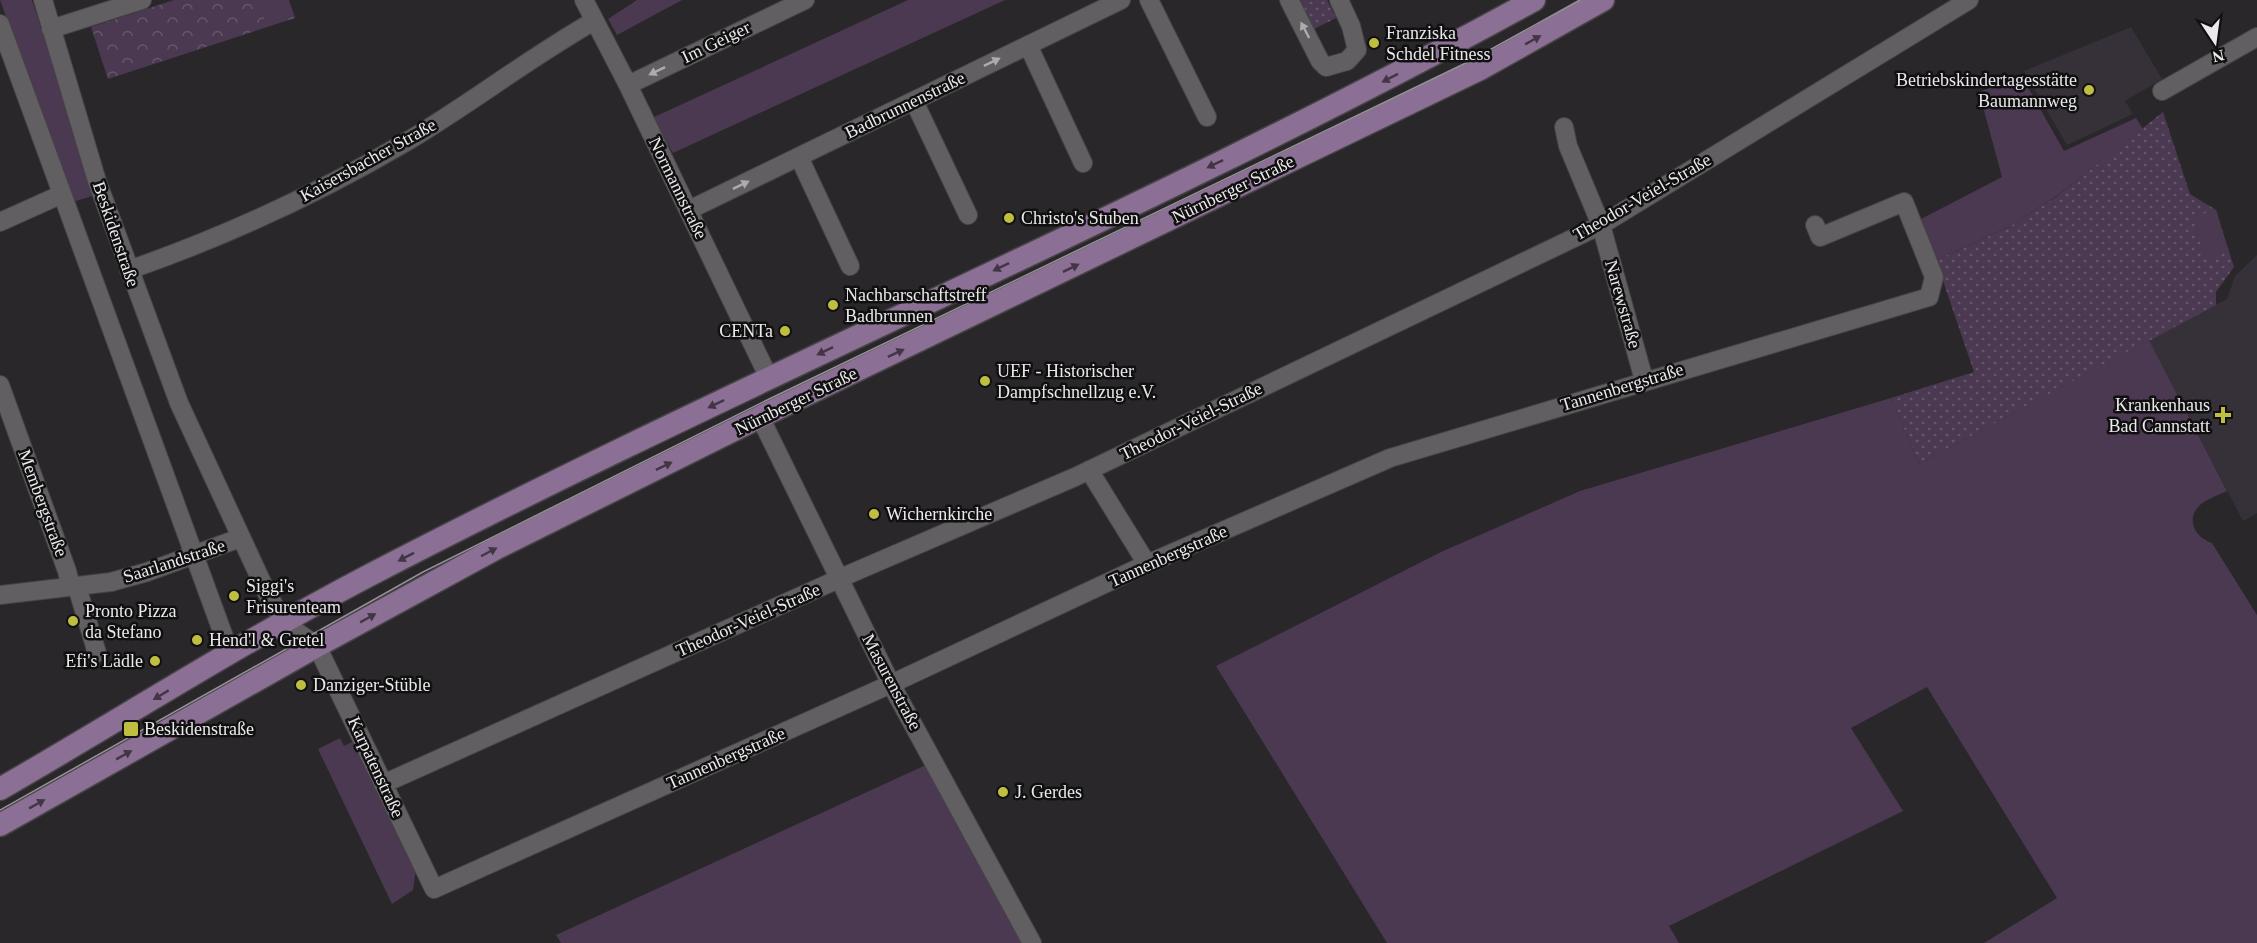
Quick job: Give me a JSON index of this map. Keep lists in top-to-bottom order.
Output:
{
  "streets": {
    "main road": ["Nürnberger Straße"],
    "street": [
      "Im Geiger",
      "Badbrunnenstraße",
      "Kaisersbacher Straße",
      "Normannstraße",
      "Theodor-Veiel-Straße",
      "Beskidenstraße",
      "Narewstraße",
      "Tannenbergstraße",
      "Membergstraße",
      "Saarlandstraße",
      "Masurenstraße",
      "Karpatenstraße"
    ]
  },
  "crossings": [
    ["Im Geiger", "Normannstraße"],
    ["Badbrunnenstraße", "Normannstraße"],
    ["Kaisersbacher Straße", "Normannstraße"],
    ["Kaisersbacher Straße", "Beskidenstraße"],
    ["Normannstraße", "Nürnberger Straße"],
    ["Nürnberger Straße", "Beskidenstraße"],
    ["Nürnberger Straße", "Masurenstraße"],
    ["Nürnberger Straße", "Karpatenstraße"],
    ["Theodor-Veiel-Straße", "Narewstraße"],
    ["Theodor-Veiel-Straße", "Masurenstraße"],
    ["Theodor-Veiel-Straße", "Karpatenstraße"],
    ["Beskidenstraße", "Saarlandstraße"],
    ["Narewstraße", "Tannenbergstraße"],
    ["Tannenbergstraße", "Masurenstraße"],
    ["Tannenbergstraße", "Karpatenstraße"],
    ["Membergstraße", "Saarlandstraße"]
  ],
  "one_way": ["Im Geiger", "Badbrunnenstraße"],
  "places": {
    "other": [
      "Franziska Schdel Fitness",
      "Betriebskindertagesstätte Baumannweg",
      "Christo's Stuben",
      "Nachbarschaftstreff Badbrunnen",
      "CENTa",
      "UEF - Historischer Dampfschnellzug e.V.",
      "Wichernkirche",
      "Siggi's Frisurenteam",
      "Pronto Pizza da Stefano",
      "Hend'l & Gretel",
      "Efi's Lädle",
      "Danziger-Stüble",
      "J. Gerdes"
    ],
    "health": ["Krankenhaus Bad Cannstatt"],
    "transit": ["Beskidenstraße"]
  },
  "north": "bottom"
}
